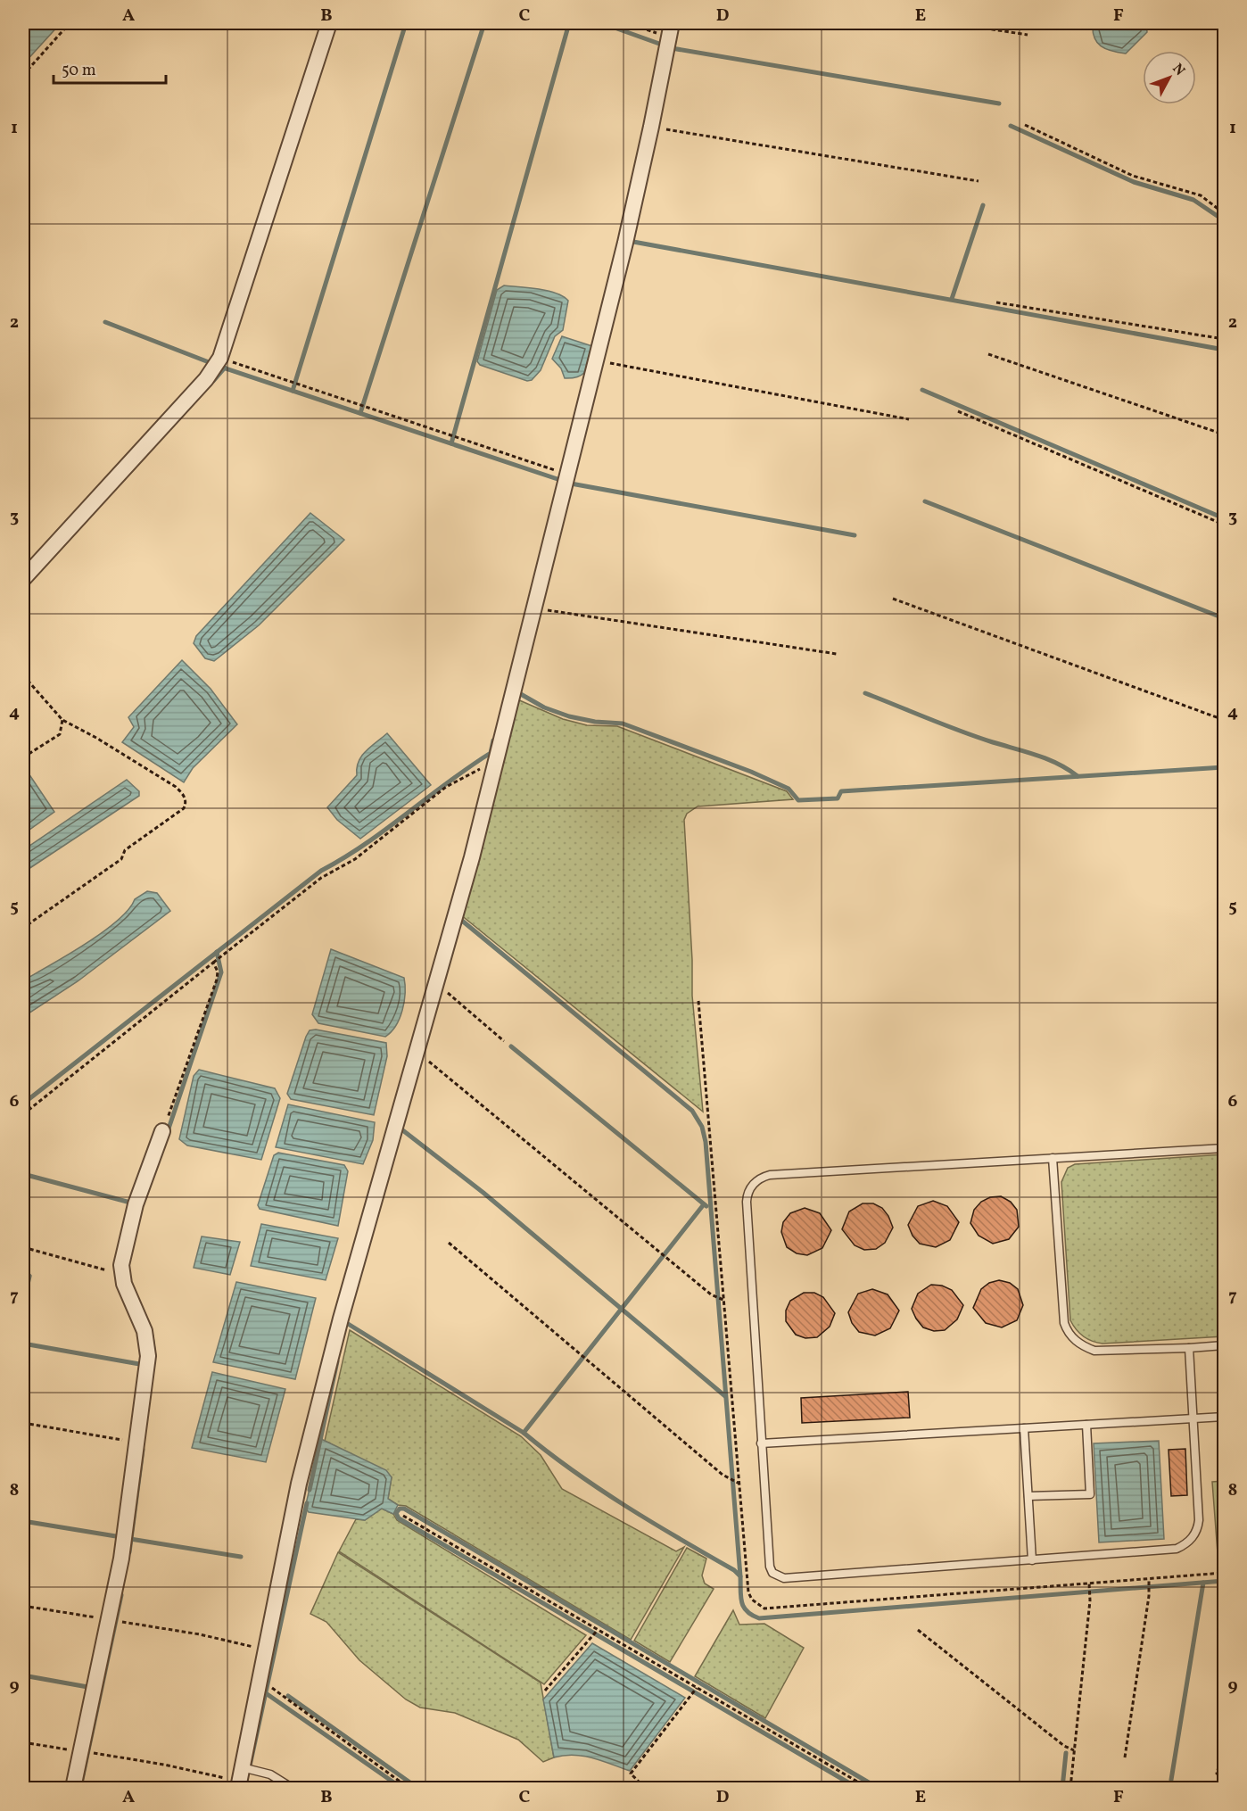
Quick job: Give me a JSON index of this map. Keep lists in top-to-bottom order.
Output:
{
  "scale_bar": "50 m",
  "north": "top right",
  "grid": {
    "columns": [
      "A",
      "B",
      "C",
      "D",
      "E",
      "F"
    ],
    "rows": [
      "1",
      "2",
      "3",
      "4",
      "5",
      "6",
      "7",
      "8",
      "9"
    ]
  }
}
